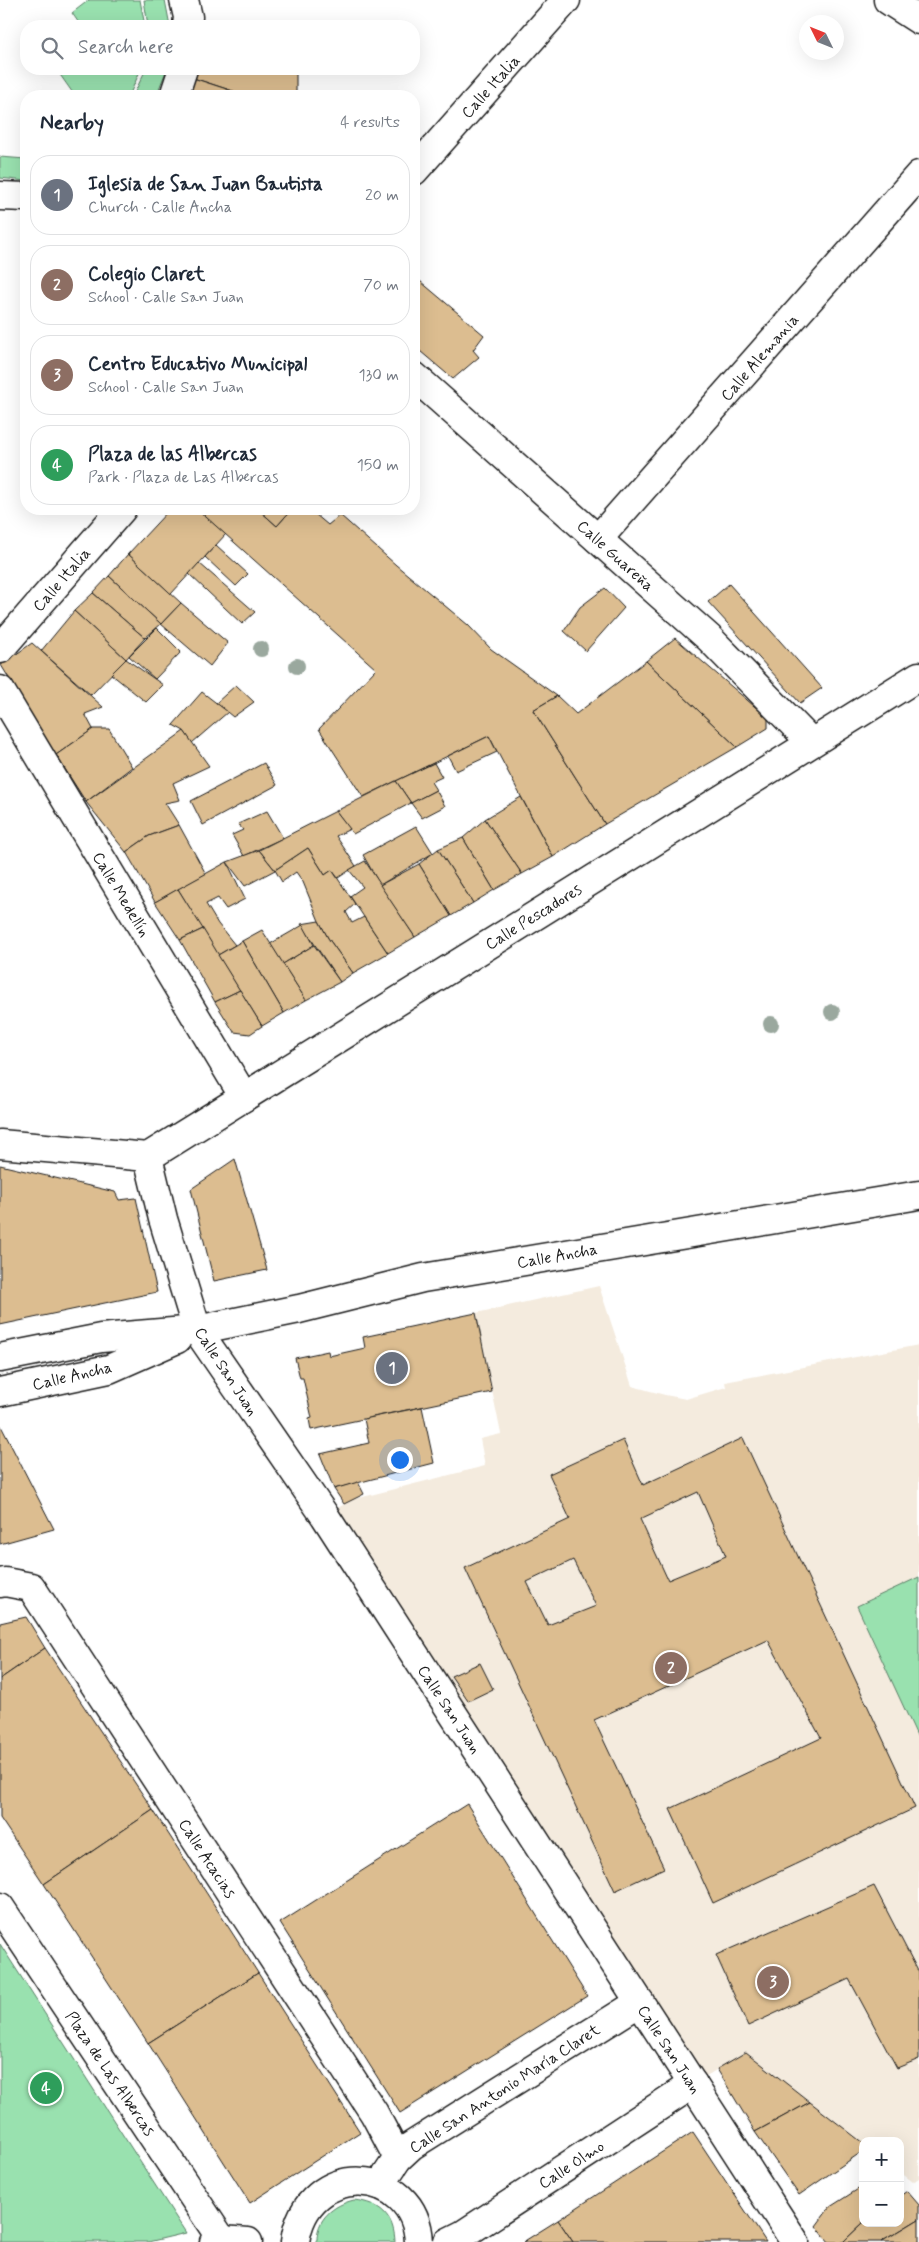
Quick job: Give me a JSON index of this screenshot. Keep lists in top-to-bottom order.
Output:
{
  "streets": {
    "street": [
      "Calle Italia",
      "Calle Alemania",
      "Calle Guareña",
      "Calle Medellín",
      "Calle Pescadores",
      "Calle Ancha",
      "Calle San Juan",
      "Calle Acacias",
      "Plaza de Las Albercas",
      "Calle San Antonio María Claret",
      "Calle Olmo"
    ]
  },
  "crossings": [
    ["Calle Alemania", "Calle Guareña"],
    ["Calle Guareña", "Calle Pescadores"],
    ["Calle Medellín", "Calle Pescadores"],
    ["Calle Pescadores", "Calle San Juan"],
    ["Calle Ancha", "Calle San Juan"],
    ["Calle San Juan", "Calle San Antonio María Claret"],
    ["Calle San Juan", "Calle Olmo"],
    ["Calle Acacias", "Calle San Antonio María Claret"]
  ],
  "north": "top left",
  "page": {
    "search": "Search here",
    "heading": ["Nearby", "4 results"],
    "list": [
      {
        "mark": "1",
        "name": "Iglesia de San Juan Bautista",
        "note": "Church · Calle Ancha",
        "value": "20 m"
      },
      {
        "mark": "2",
        "name": "Colegio Claret",
        "note": "School · Calle San Juan",
        "value": "70 m"
      },
      {
        "mark": "3",
        "name": "Centro Educativo Municipal",
        "note": "School · Calle San Juan",
        "value": "130 m"
      },
      {
        "mark": "4",
        "name": "Plaza de las Albercas",
        "note": "Park · Plaza de Las Albercas",
        "value": "150 m"
      }
    ],
    "pins": [
      "1",
      "2",
      "3",
      "4"
    ],
    "map_buttons": ["+", "−"]
  }
}
